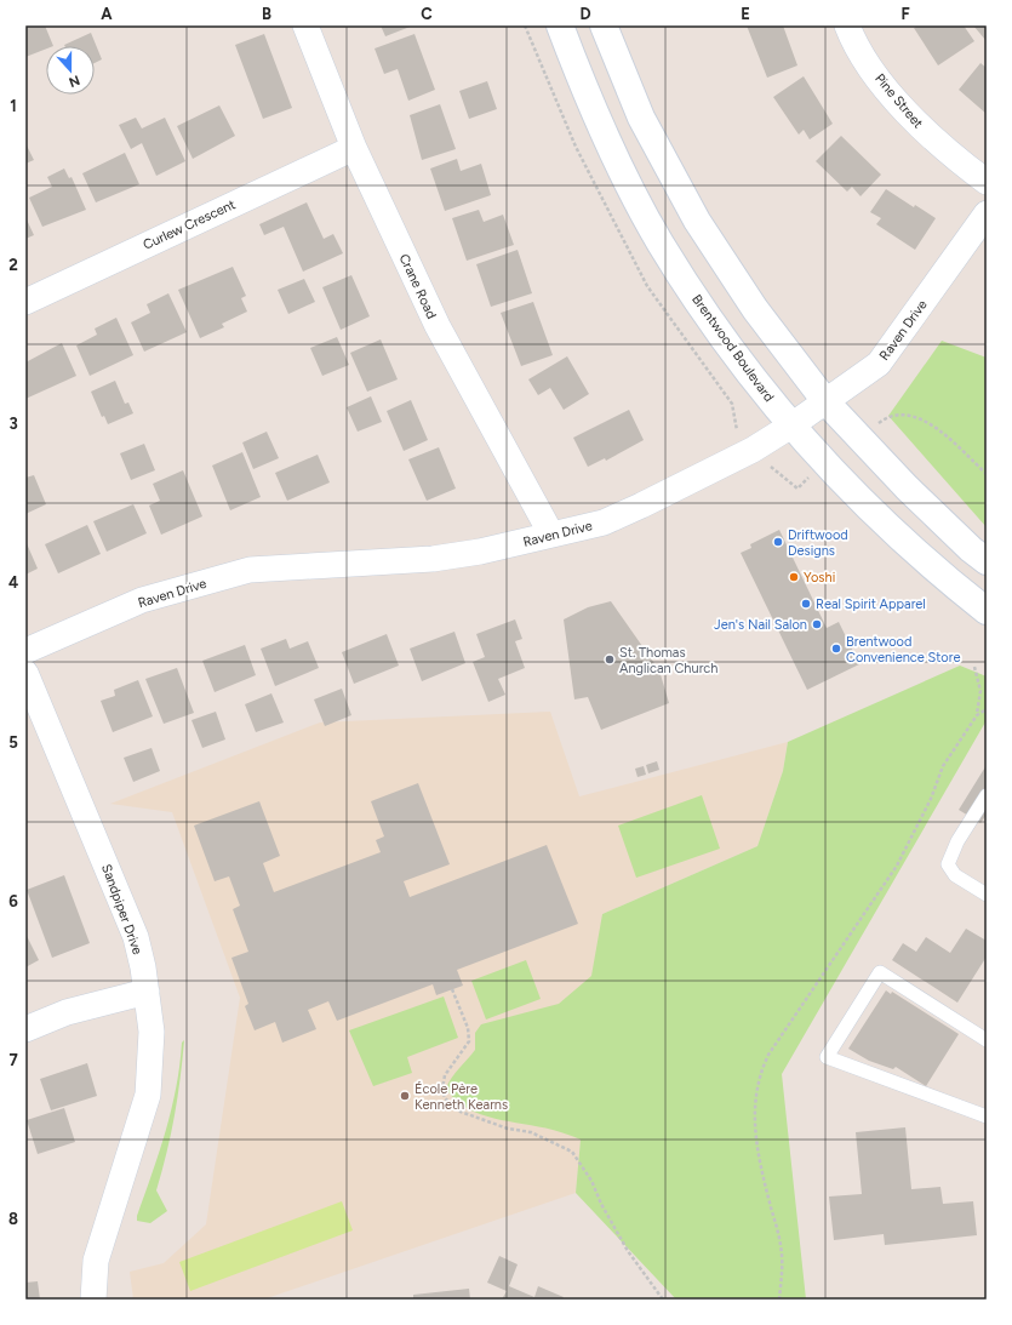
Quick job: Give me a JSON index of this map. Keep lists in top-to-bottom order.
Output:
{
  "streets": {
    "main road": ["Brentwood Boulevard"],
    "street": [
      "Pine Street",
      "Curlew Crescent",
      "Crane Road",
      "Raven Drive",
      "Sandpiper Drive"
    ]
  },
  "crossings": [
    ["Curlew Crescent", "Crane Road"],
    ["Crane Road", "Raven Drive"],
    ["Raven Drive", "Brentwood Boulevard"]
  ],
  "places": [
    "Driftwood Designs",
    "Yoshi",
    "Real Spirit Apparel",
    "Jen's Nail Salon",
    "Brentwood Convenience Store",
    "St. Thomas Anglican Church",
    "École Père Kenneth Kearns"
  ],
  "north": "bottom",
  "grid": {
    "columns": [
      "A",
      "B",
      "C",
      "D",
      "E",
      "F"
    ],
    "rows": [
      "1",
      "2",
      "3",
      "4",
      "5",
      "6",
      "7",
      "8"
    ]
  }
}
